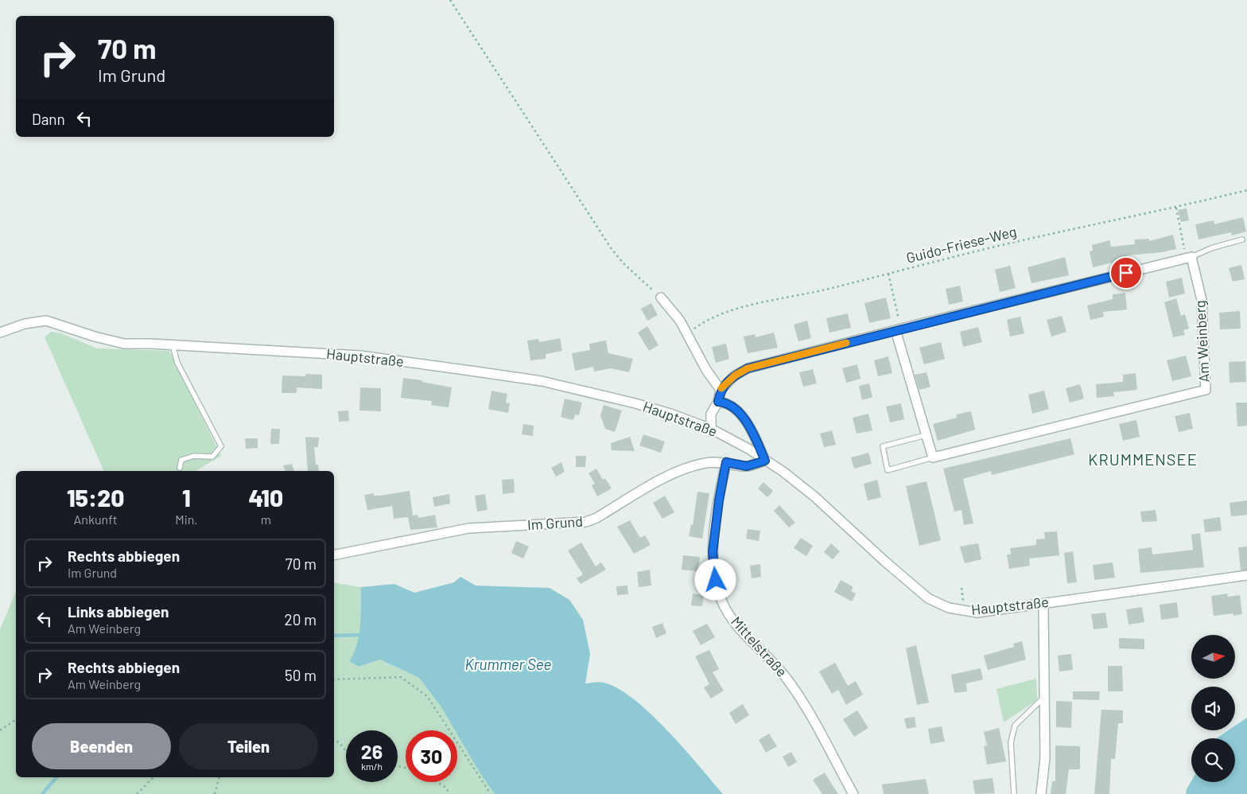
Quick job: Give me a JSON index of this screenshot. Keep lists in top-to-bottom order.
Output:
{
  "streets": {
    "street": [
      "Am Weinberg",
      "Hauptstraße",
      "Im Grund",
      "Mittelstraße"
    ],
    "path": ["Guido-Friese-Weg"]
  },
  "crossings": [
    ["Hauptstraße", "Im Grund"],
    ["Im Grund", "Mittelstraße"]
  ],
  "districts": ["KRUMMENSEE"],
  "water": ["Krummer See"],
  "north": "right",
  "page": {
    "turn": ["70 m", "Im Grund"],
    "then": "Dann",
    "eta": [
      "15:20",
      "Ankunft",
      "1",
      "Min.",
      "410",
      "m"
    ],
    "list": [
      {
        "name": "Rechts abbiegen",
        "note": "Im Grund",
        "value": "70 m"
      },
      {
        "name": "Links abbiegen",
        "note": "Am Weinberg",
        "value": "20 m"
      },
      {
        "name": "Rechts abbiegen",
        "note": "Am Weinberg",
        "value": "50 m"
      }
    ],
    "buttons": ["Beenden", "Teilen"],
    "speed": "26 km/h",
    "limit": "30"
  }
}
